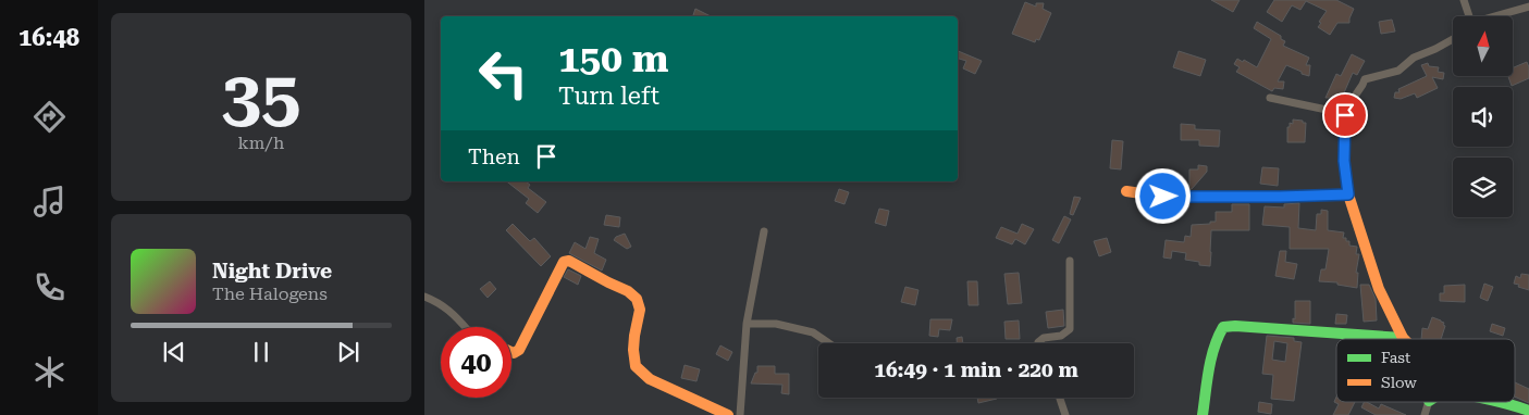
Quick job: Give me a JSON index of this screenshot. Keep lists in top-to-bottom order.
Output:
{
  "legend": ["Fast", "Slow"],
  "north": "top",
  "page": {
    "tabs": "16:48",
    "tile": ["35", "km/h"],
    "turn": ["150 m", "Turn left"],
    "then": "Then",
    "song": ["Night Drive", "The Halogens"],
    "limit": "40",
    "trip": "16:49 · 1 min · 220 m"
  }
}
